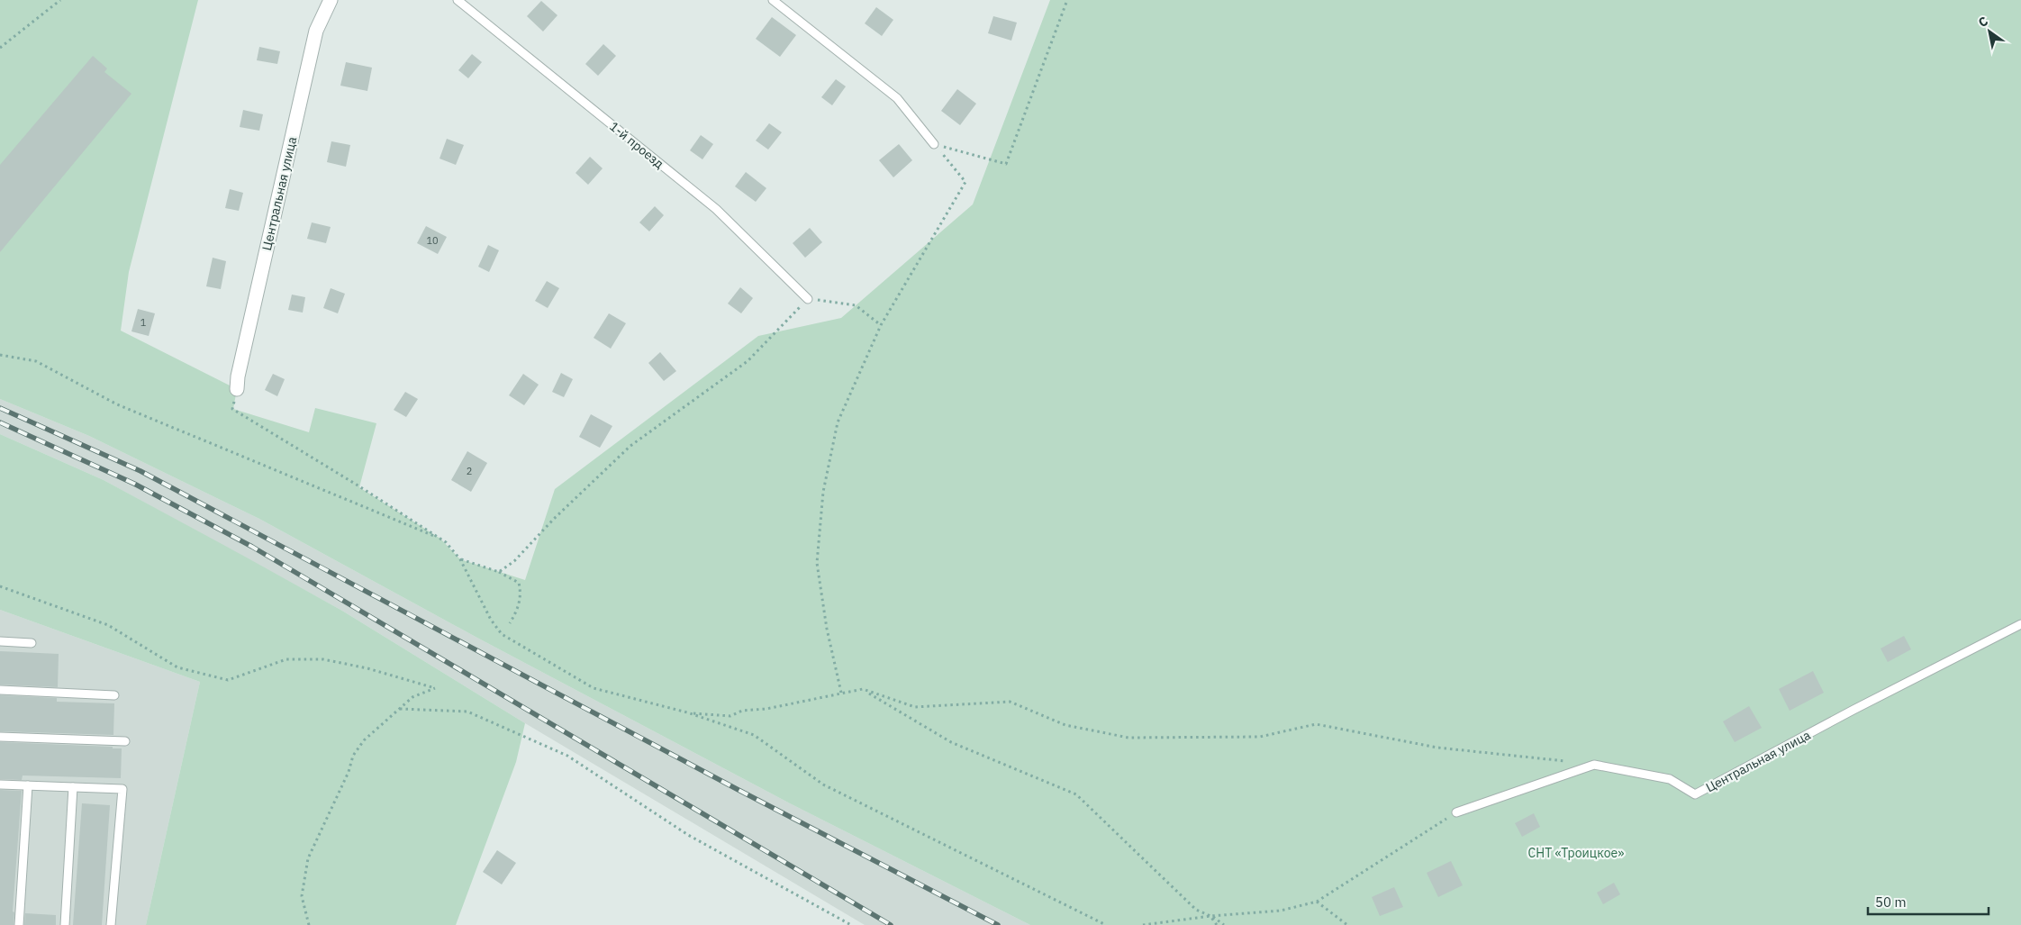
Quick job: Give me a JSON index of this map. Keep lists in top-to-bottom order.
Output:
{
  "streets": {
    "street": ["Центральная улица"],
    "lane": ["1-й проезд"]
  },
  "parks": ["СНТ «Троицкое»"],
  "house_numbers": ["10", "1", "2"],
  "scale_bar": "50 m",
  "north": "top left"
}
